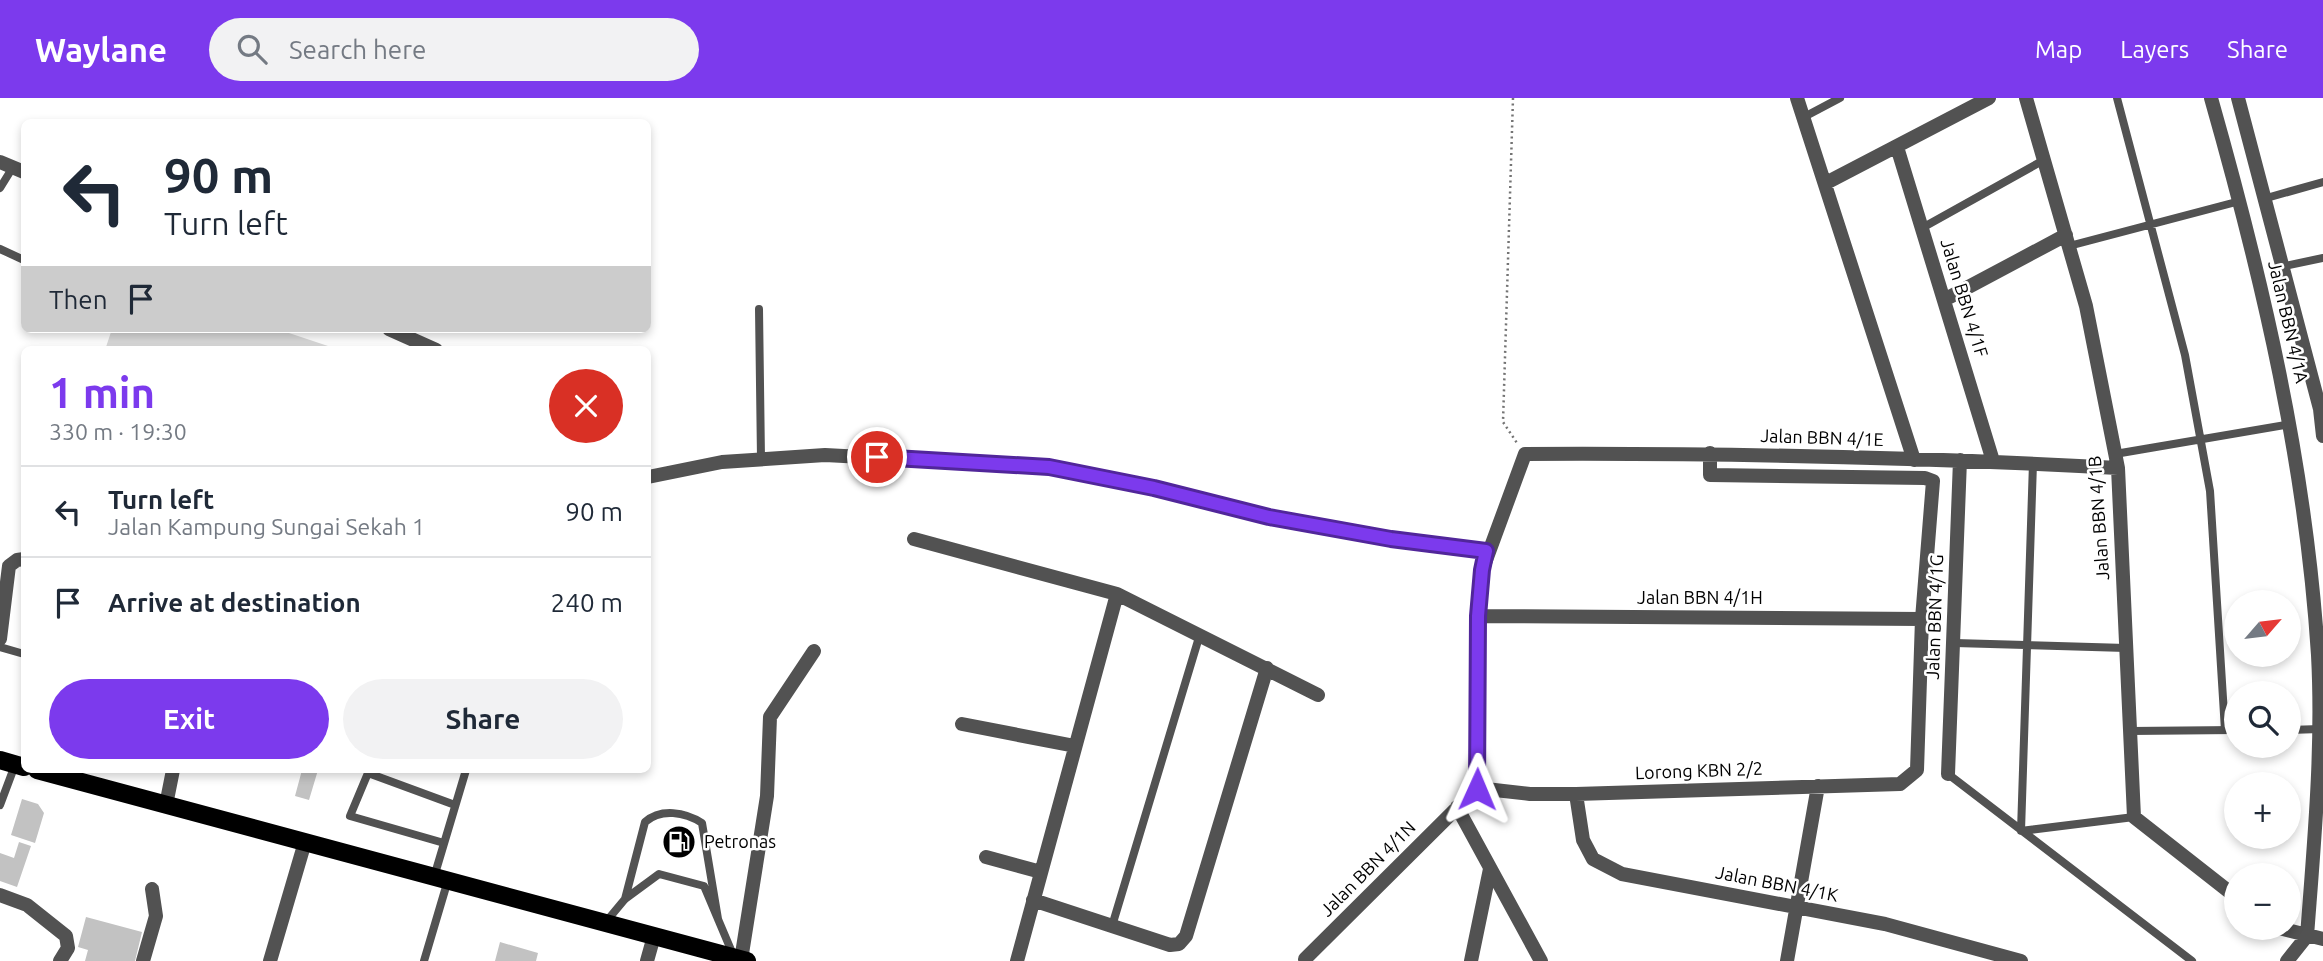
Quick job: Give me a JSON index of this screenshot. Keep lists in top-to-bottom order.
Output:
{
  "streets": {
    "street": [
      "Jalan BBN 4/1F",
      "Jalan BBN 4/1A",
      "Jalan BBN 4/1E",
      "Jalan BBN 4/1B",
      "Jalan BBN 4/1H",
      "Jalan BBN 4/1G",
      "Lorong KBN 2/2",
      "Jalan BBN 4/1N",
      "Jalan BBN 4/1K"
    ]
  },
  "crossings": [
    ["Jalan BBN 4/1F", "Jalan BBN 4/1E"],
    ["Jalan BBN 4/1E", "Jalan BBN 4/1B"],
    ["Jalan BBN 4/1E", "Jalan BBN 4/1G"],
    ["Jalan BBN 4/1H", "Lorong KBN 2/2"],
    ["Lorong KBN 2/2", "Jalan BBN 4/1K"]
  ],
  "places": {
    "fuel station": ["Petronas"]
  },
  "north": "top right",
  "page": {
    "header": "Waylane",
    "search": "Search here",
    "nav": ["Map", "Layers", "Share"],
    "turn": ["90 m", "Turn left"],
    "then": "Then",
    "heading": ["1 min", "330 m · 19:30"],
    "list": [
      {
        "name": "Turn left",
        "note": "Jalan Kampung Sungai Sekah 1",
        "value": "90 m"
      },
      {
        "name": "Arrive at destination",
        "value": "240 m"
      }
    ],
    "map_buttons": ["+", "−"],
    "buttons": ["Exit", "Share"]
  }
}
